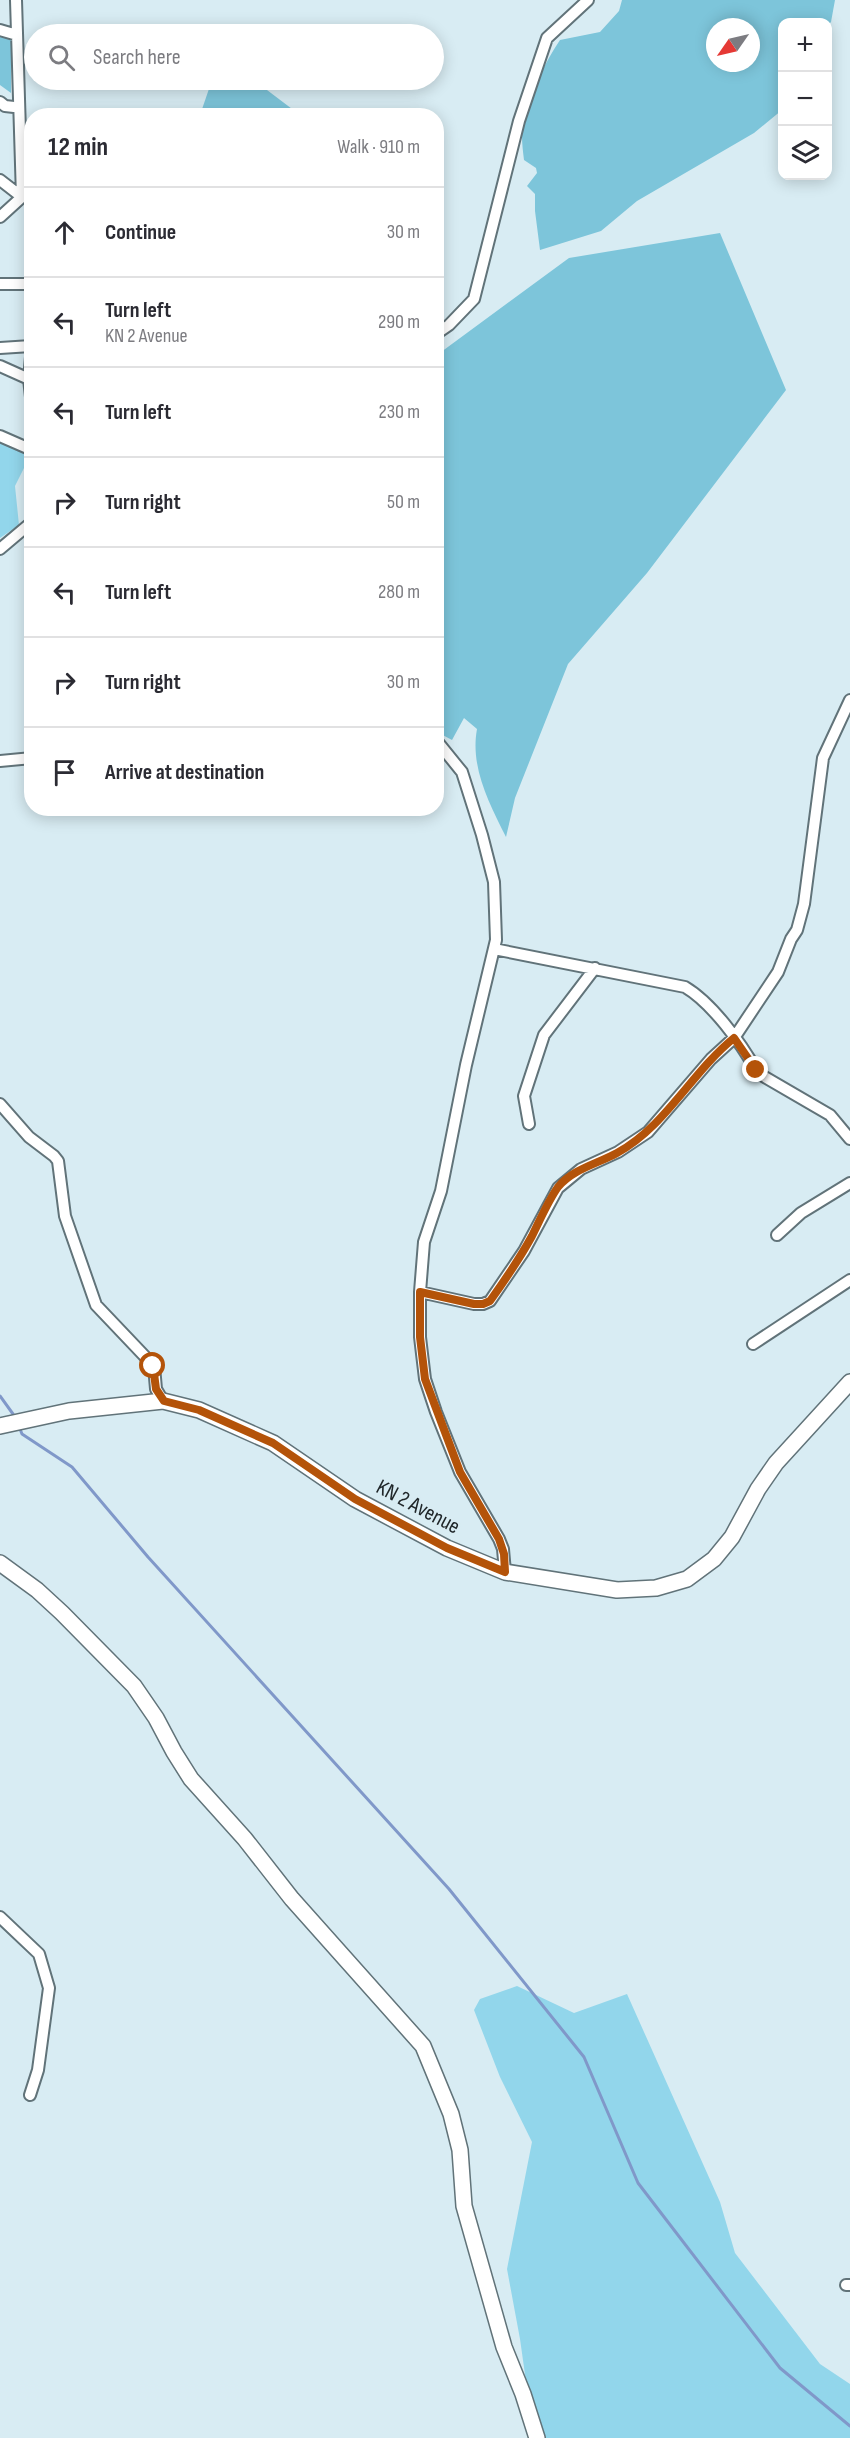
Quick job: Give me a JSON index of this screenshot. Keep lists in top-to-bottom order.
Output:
{
  "streets": {
    "main road": ["KN 2 Avenue"]
  },
  "north": "bottom left",
  "page": {
    "map_buttons": ["+", "−"],
    "search": "Search here",
    "heading": ["12 min", "Walk · 910 m"],
    "list": [
      ["Continue", "30 m"],
      ["Turn left", "KN 2 Avenue", "290 m"],
      ["Turn left", "230 m"],
      ["Turn right", "50 m"],
      ["Turn left", "280 m"],
      ["Turn right", "30 m"],
      "Arrive at destination"
    ]
  }
}
